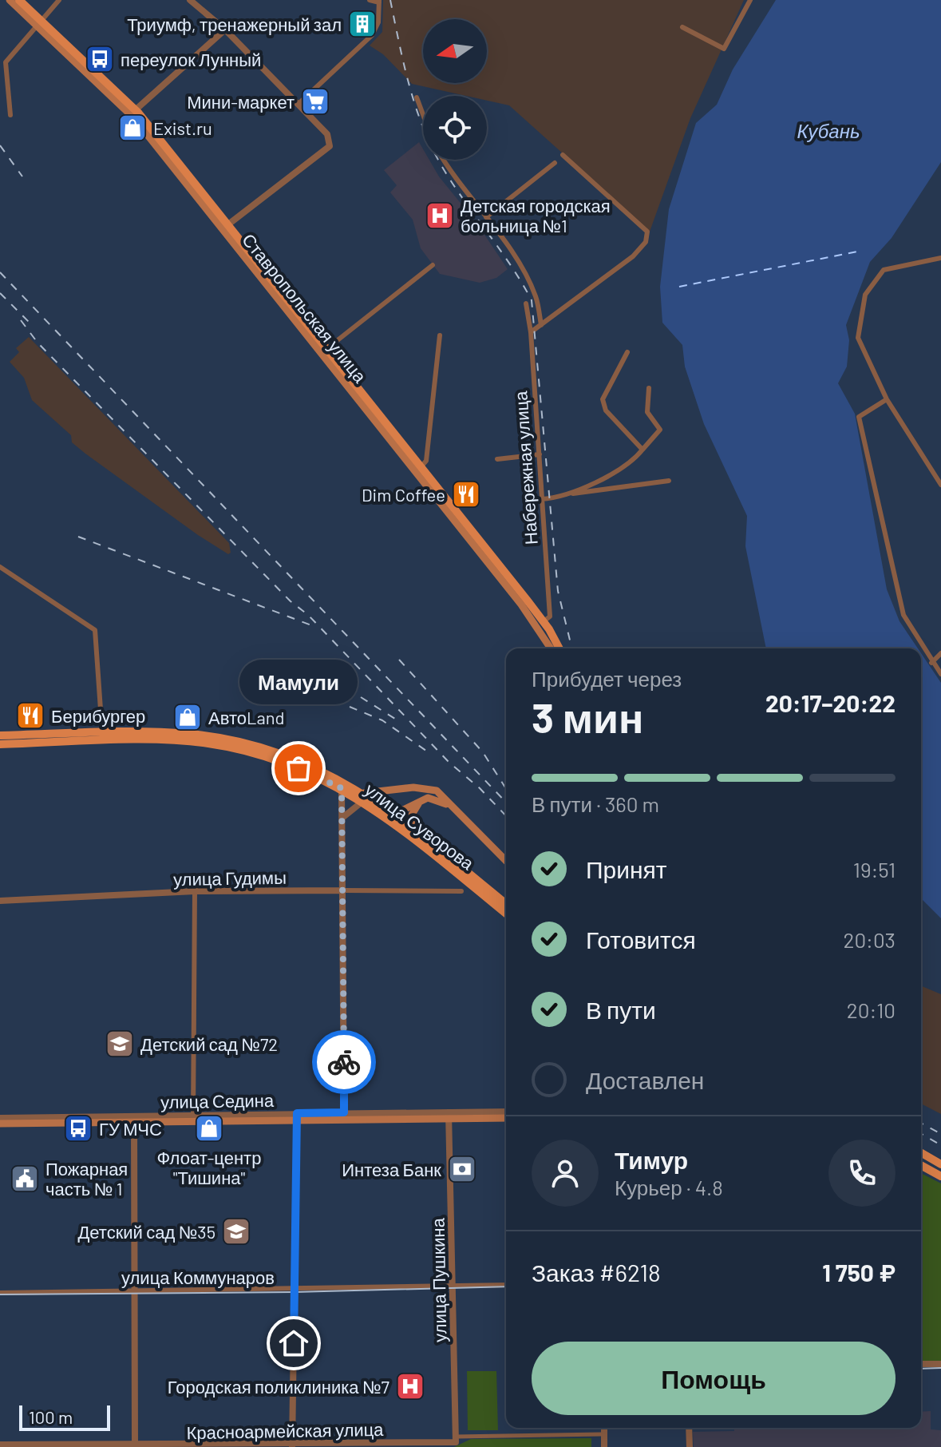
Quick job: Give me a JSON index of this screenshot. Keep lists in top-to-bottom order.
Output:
{
  "streets": {
    "main road": ["Ставропольская улица", "улица Суворова", "улица Седина"],
    "street": [
      "Набережная улица",
      "улица Гудимы",
      "улица Коммунаров",
      "улица Пушкина",
      "Красноармейская улица"
    ]
  },
  "crossings": [
    ["Ставропольская улица", "Набережная улица"],
    ["улица Седина", "улица Пушкина"],
    ["улица Коммунаров", "улица Пушкина"],
    ["улица Пушкина", "Красноармейская улица"]
  ],
  "water": ["Кубань"],
  "places": {
    "building": ["Триумф, тренажерный зал"],
    "bus stop": ["переулок Лунный", "ГУ МЧС"],
    "supermarket": ["Мини-маркет"],
    "shop": ["Exist.ru", "АвтоLand", "Флоат-центр \"Тишина\""],
    "hospital": ["Детская городская больница №1", "Городская поликлиника №7"],
    "restaurant": ["Dim Coffee", "Берибургер"],
    "other": ["Мамули"],
    "school or university": ["Детский сад №72", "Детский сад №35"],
    "bank": ["Интеза Банк"],
    "public building": ["Пожарная часть № 1"]
  },
  "scale_bar": "100 m",
  "north": "left",
  "page": {
    "heading": ["3 мин", "Прибудет через", "20:17–20:22"],
    "panel": [
      "Тимур",
      "Курьер · 4.8",
      "Заказ #6218",
      "1 750 ₽"
    ],
    "bubble": "Мамули",
    "bar": "В пути · 360 m",
    "list": [
      ["Принят", "19:51"],
      ["Готовится", "20:03"],
      ["В пути", "20:10"],
      "Доставлен"
    ],
    "buttons": "Помощь",
    "scale": "100 m"
  }
}
